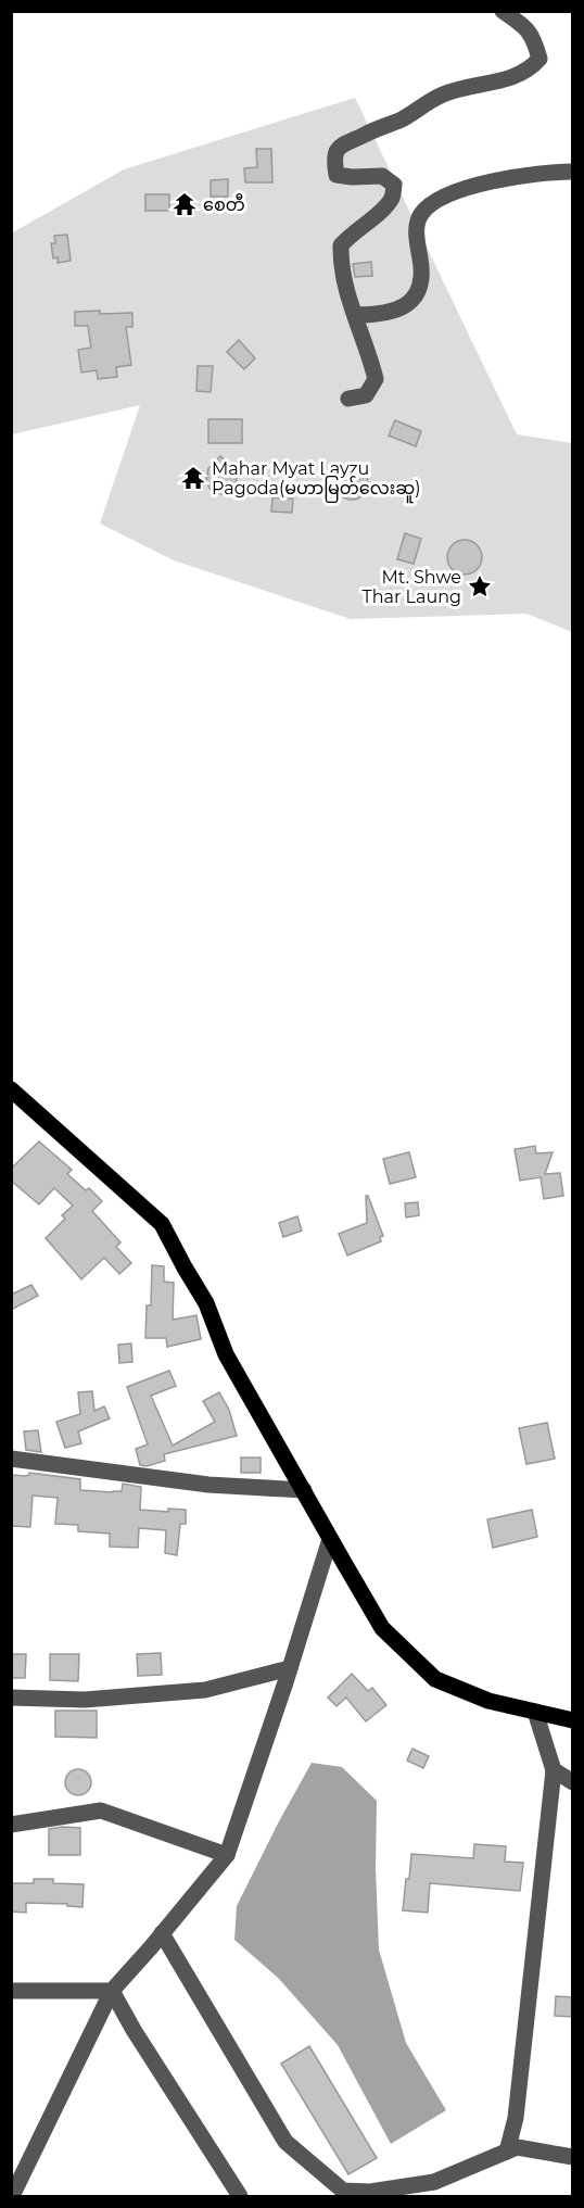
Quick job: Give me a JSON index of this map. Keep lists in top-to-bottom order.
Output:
{
  "places": {
    "temple": ["စေတီ", "Mahar Myat Layzu Pagoda(မဟာမြတ်လေးဆူ)"],
    "place": ["Mt. Shwe Thar Laung"]
  }
}
